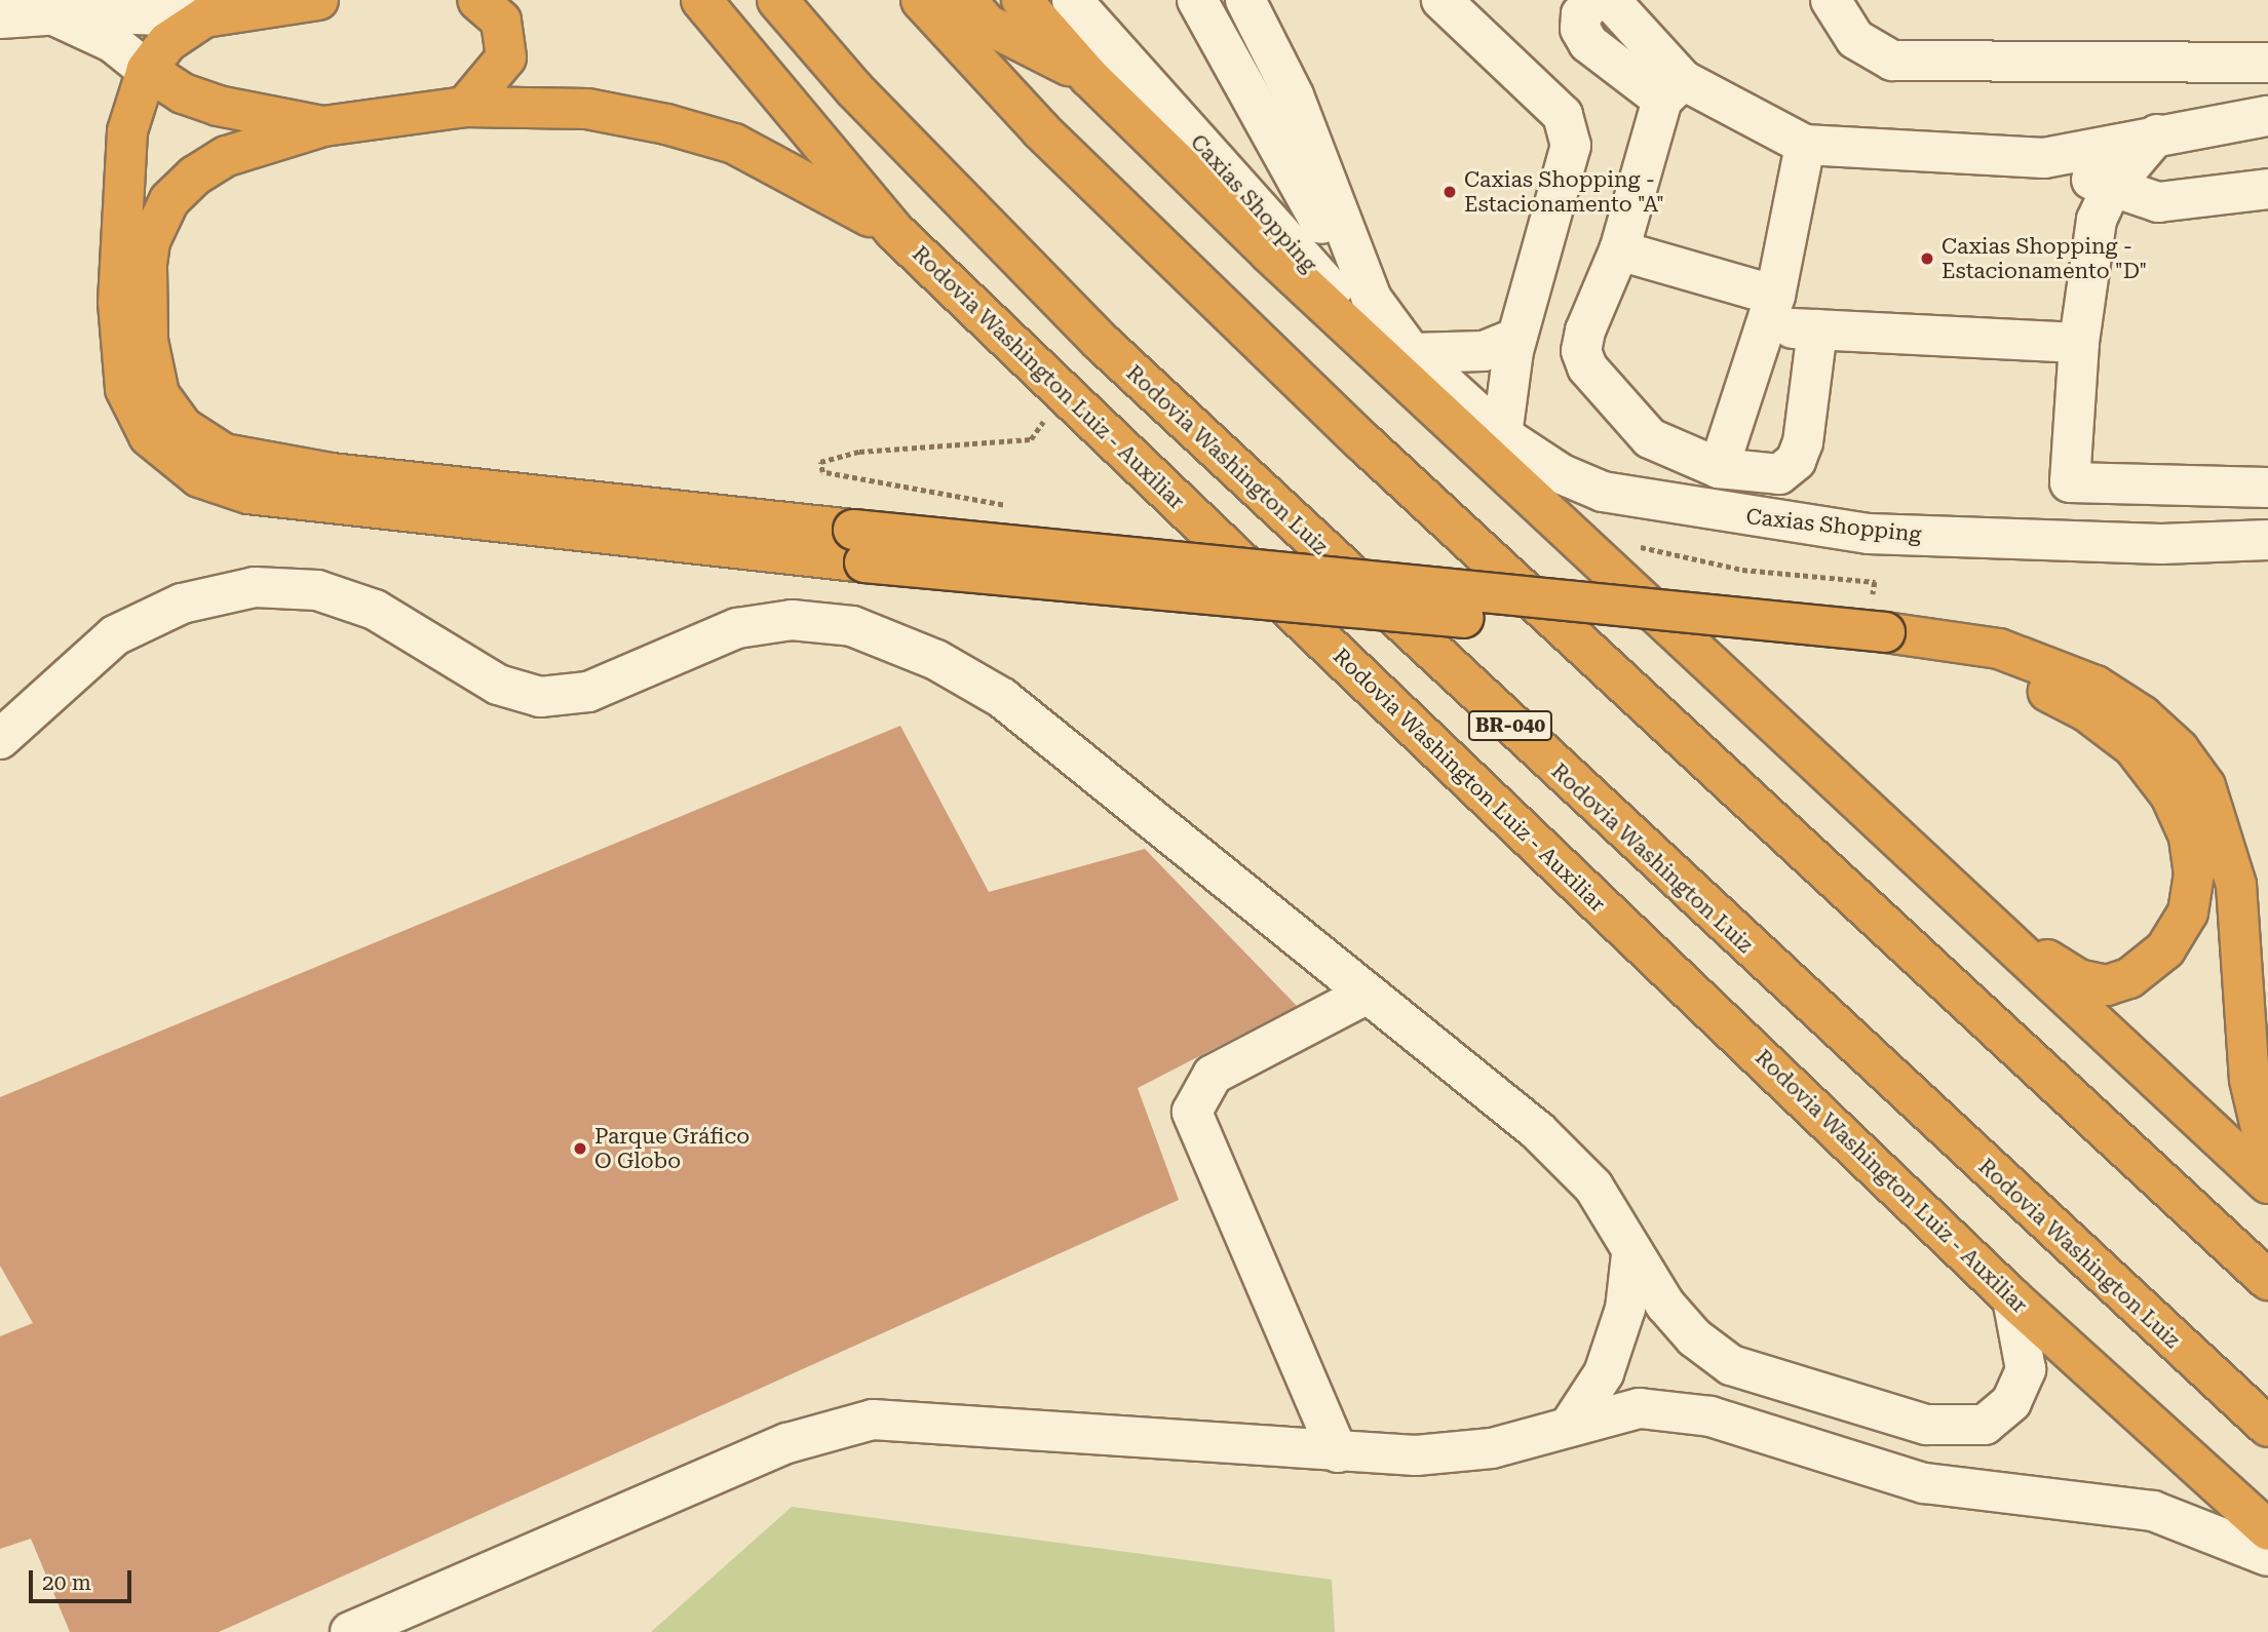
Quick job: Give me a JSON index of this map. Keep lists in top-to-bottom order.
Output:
{
  "streets": {
    "highway": ["Rodovia Washington Luiz - Auxiliar", "Rodovia Washington Luiz", "BR-040"],
    "lane": ["Caxias Shopping"]
  },
  "places": ["Caxias Shopping - Estacionamento \"A\"", "Caxias Shopping - Estacionamento \"D\"", "Parque Gráfico O Globo"],
  "scale_bar": "20 m"
}
